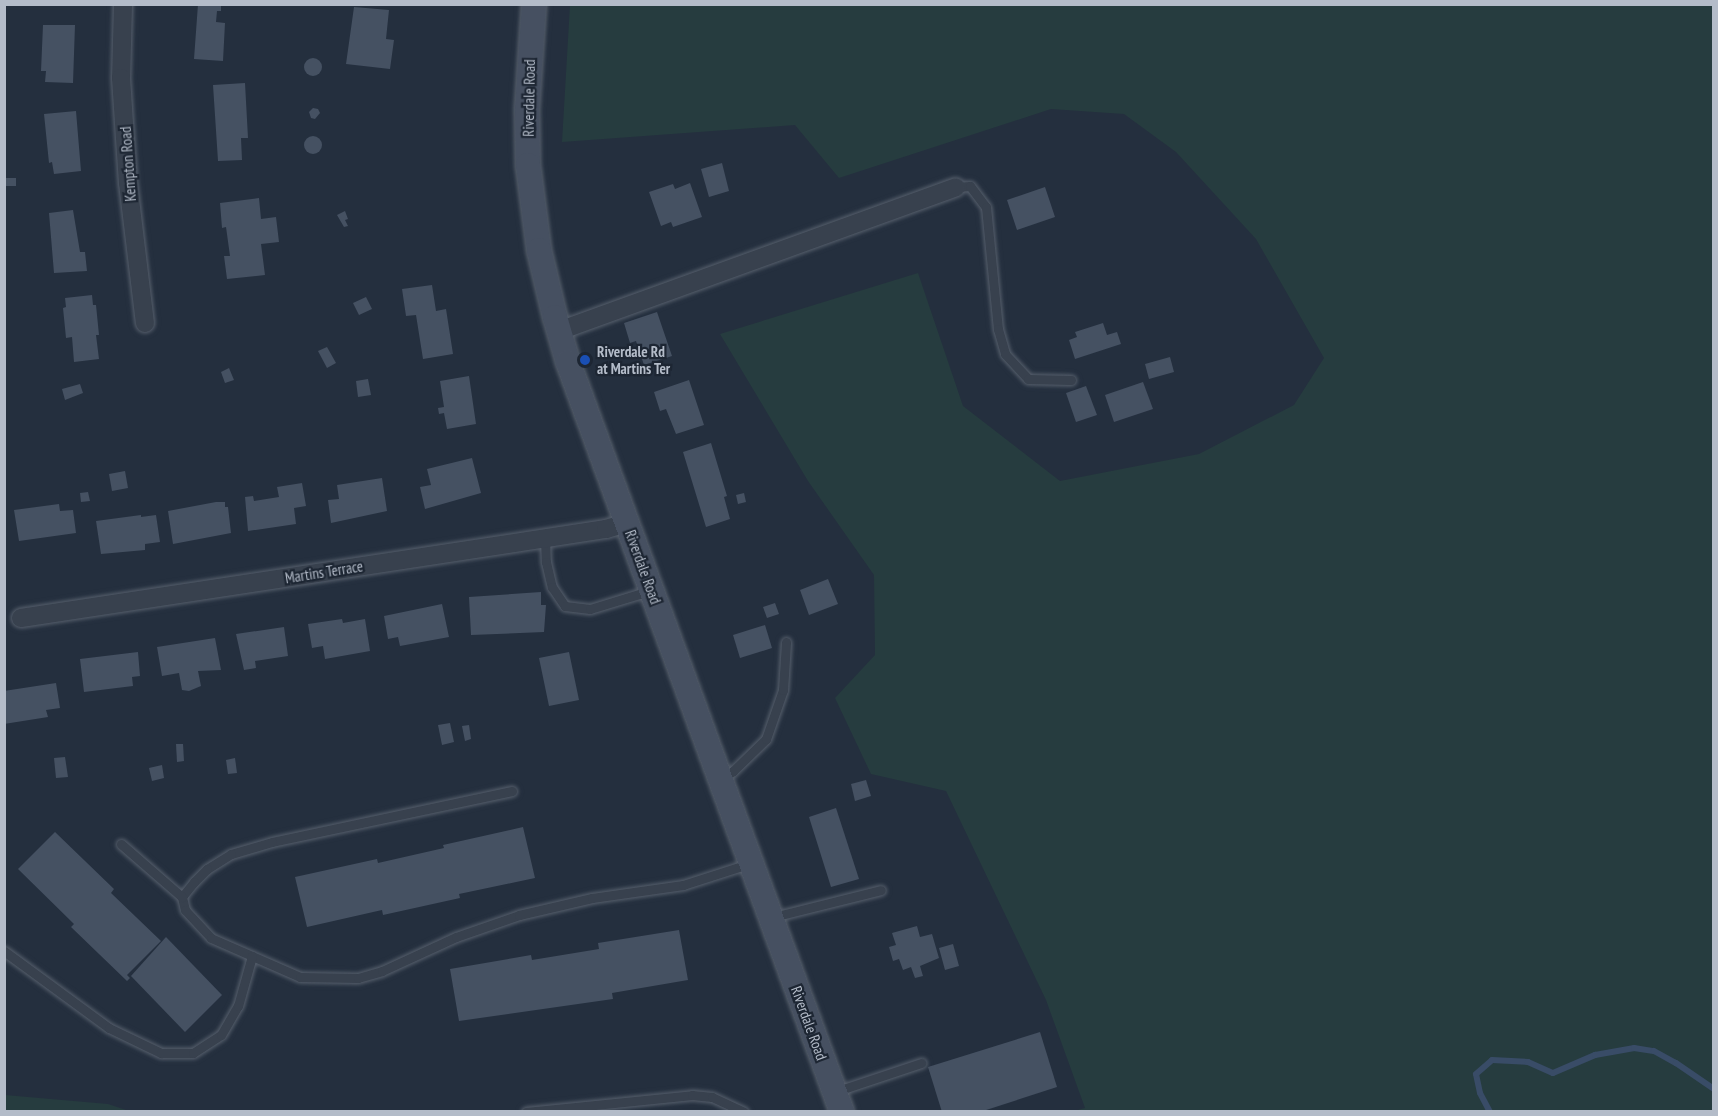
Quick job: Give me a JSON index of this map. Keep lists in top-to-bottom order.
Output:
{
  "streets": {
    "main road": ["Riverdale Road"],
    "street": ["Kempton Road", "Martins Terrace"]
  },
  "crossings": [
    ["Riverdale Road", "Martins Terrace"]
  ],
  "places": ["Riverdale Rd at Martins Ter"]
}
